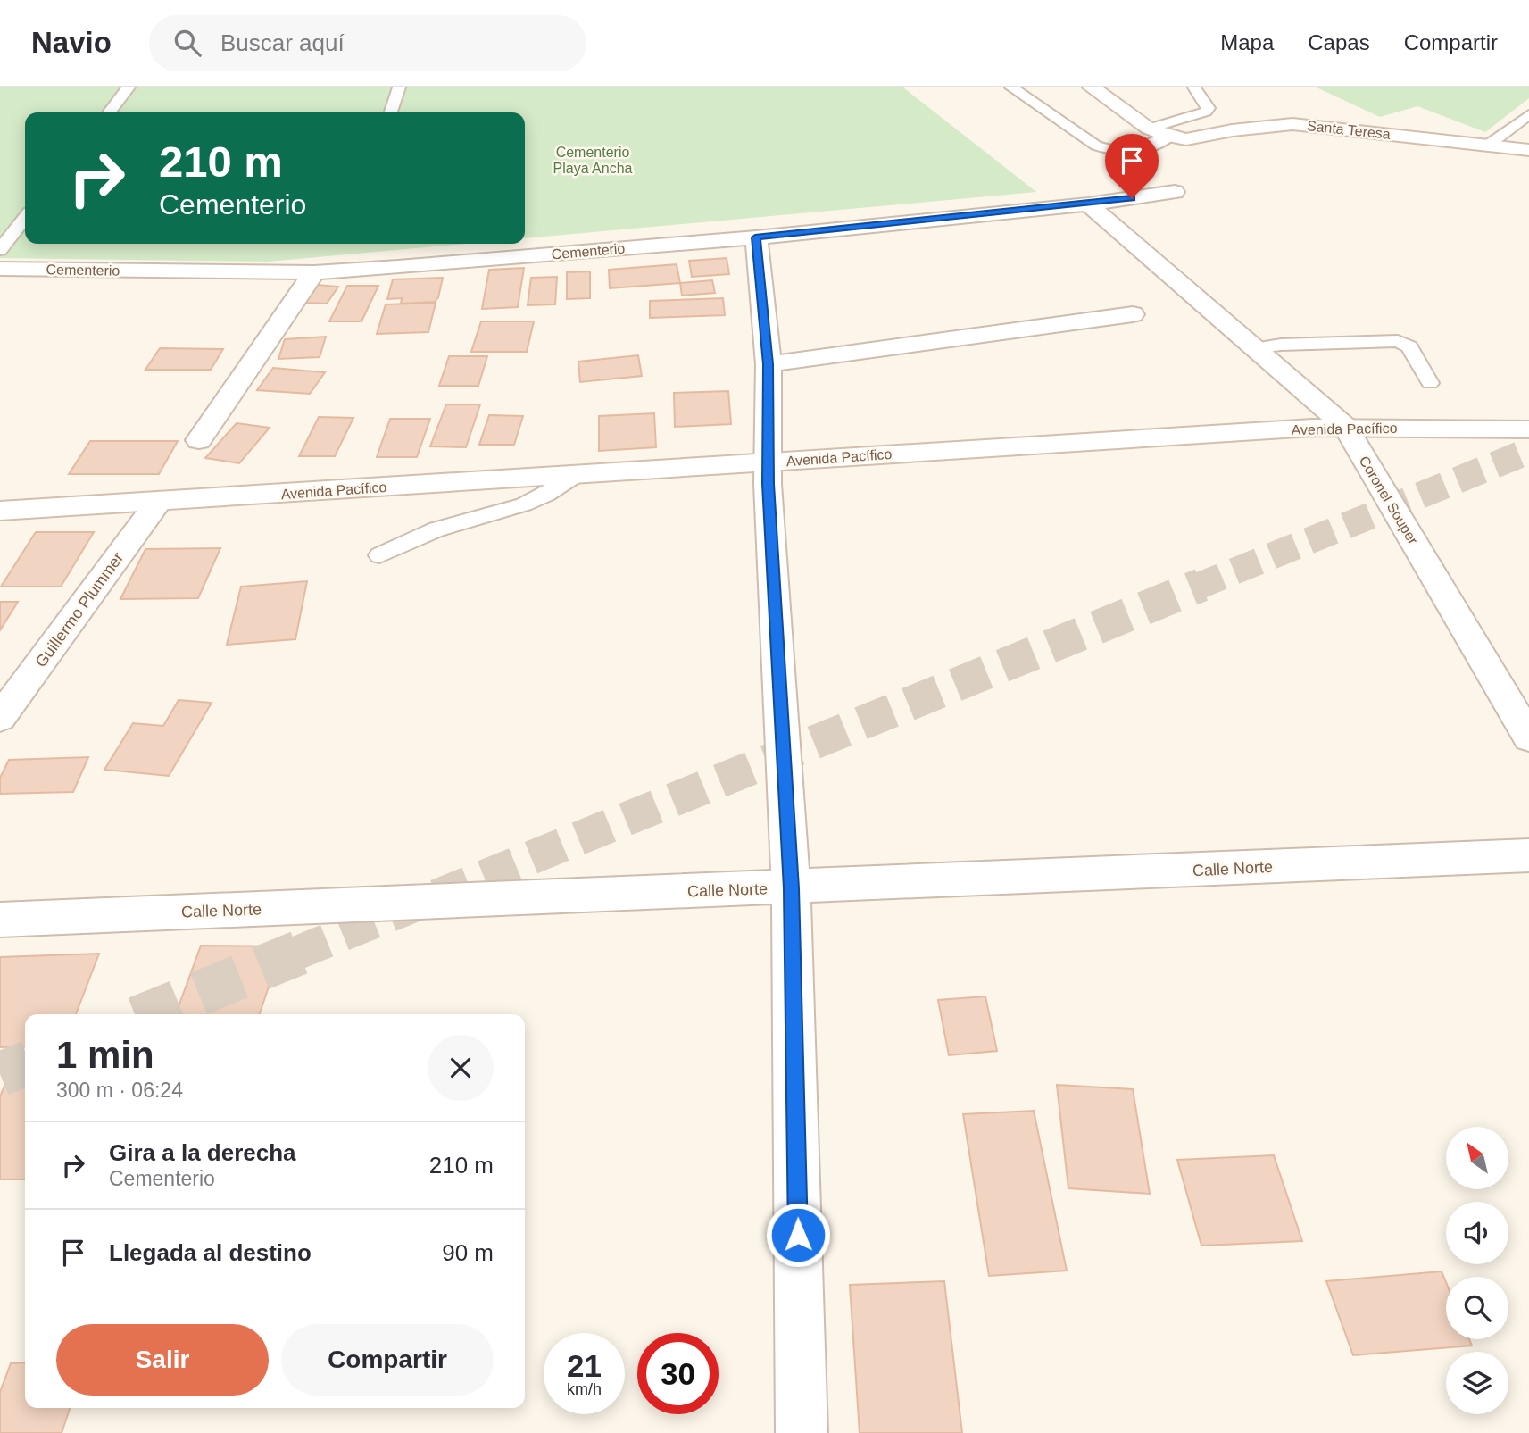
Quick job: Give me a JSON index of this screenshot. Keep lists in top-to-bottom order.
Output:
{
  "streets": {
    "street": [
      "Santa Teresa",
      "Cementerio",
      "Avenida Pacífico",
      "Coronel Souper",
      "Guillermo Plummer",
      "Calle Norte"
    ]
  },
  "crossings": [
    ["Cementerio", "Coronel Souper"],
    ["Avenida Pacífico", "Coronel Souper"],
    ["Avenida Pacífico", "Guillermo Plummer"]
  ],
  "parks": ["Cementerio Playa Ancha"],
  "north": "top left",
  "page": {
    "header": "Navio",
    "search": "Buscar aquí",
    "nav": ["Mapa", "Capas", "Compartir"],
    "turn": ["210 m", "Cementerio"],
    "heading": ["1 min", "300 m · 06:24"],
    "list": [
      {
        "name": "Gira a la derecha",
        "note": "Cementerio",
        "value": "210 m"
      },
      {
        "name": "Llegada al destino",
        "value": "90 m"
      }
    ],
    "buttons": ["Salir", "Compartir"],
    "speed": "21 km/h",
    "limit": "30"
  }
}
